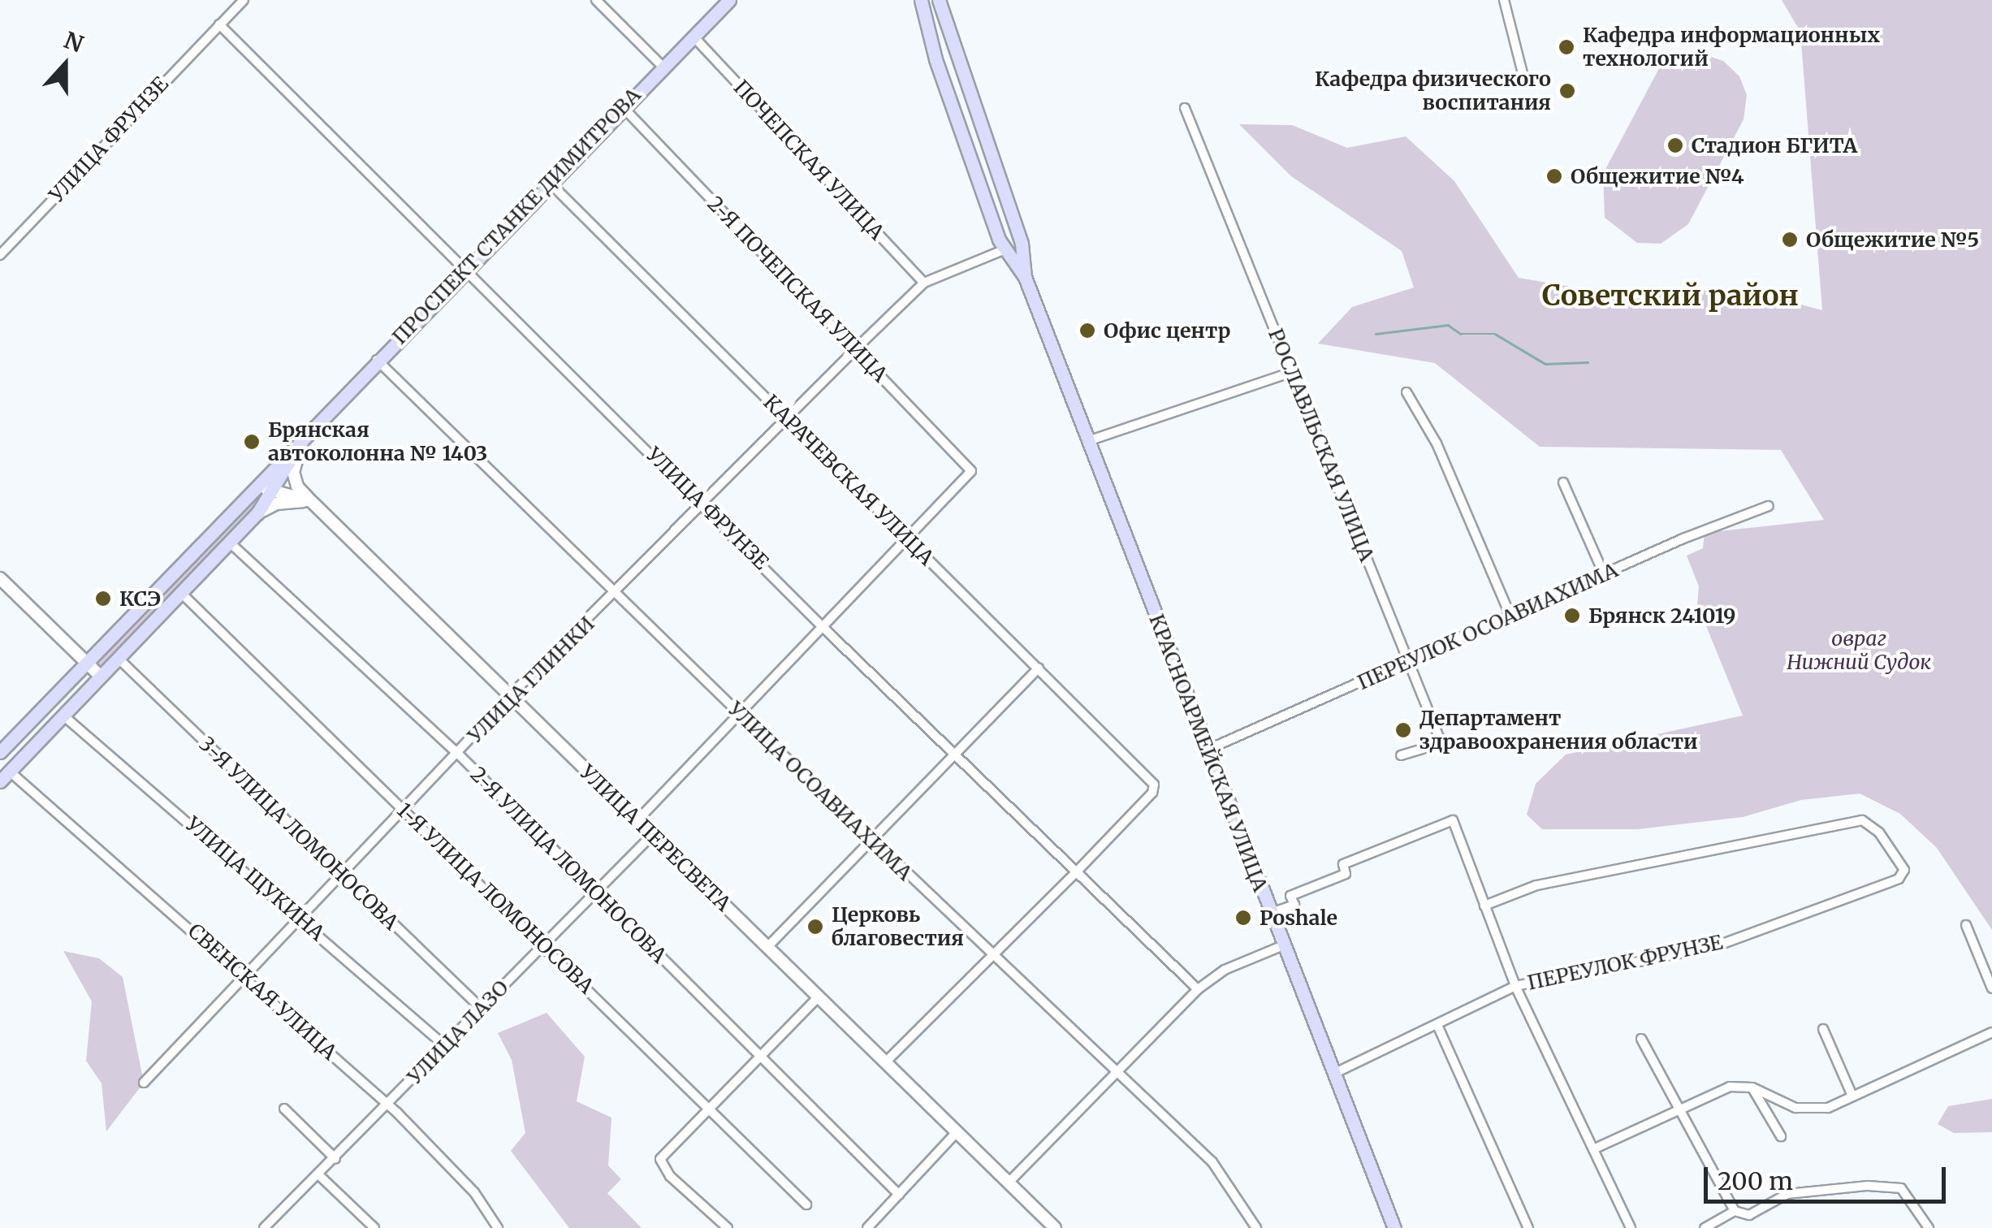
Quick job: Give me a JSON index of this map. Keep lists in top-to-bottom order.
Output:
{
  "streets": {
    "main road": ["ПРОСПЕКТ СТАНКЕ ДИМИТРОВА", "КРАСНОАРМЕЙСКАЯ УЛИЦА", "УЛИЦА ПЕРЕСВЕТА"],
    "street": [
      "УЛИЦА ФРУНЗЕ",
      "ПОЧЕПСКАЯ УЛИЦА",
      "2-Я ПОЧЕПСКАЯ УЛИЦА",
      "РОСЛАВЛЬСКАЯ УЛИЦА",
      "КАРАЧЕВСКАЯ УЛИЦА",
      "ПЕРЕУЛОК ОСОАВИАХИМА",
      "УЛИЦА ГЛИНКИ",
      "УЛИЦА ОСОАВИАХИМА",
      "3-Я УЛИЦА ЛОМОНОСОВА",
      "2-Я УЛИЦА ЛОМОНОСОВА",
      "УЛИЦА ЩУКИНА",
      "1-Я УЛИЦА ЛОМОНОСОВА",
      "ПЕРЕУЛОК ФРУНЗЕ",
      "СВЕНСКАЯ УЛИЦА",
      "УЛИЦА ЛАЗО"
    ]
  },
  "crossings": [
    ["УЛИЦА ФРУНЗЕ", "ПРОСПЕКТ СТАНКЕ ДИМИТРОВА"],
    ["УЛИЦА ФРУНЗЕ", "КАРАЧЕВСКАЯ УЛИЦА"],
    ["УЛИЦА ФРУНЗЕ", "УЛИЦА ГЛИНКИ"],
    ["ПОЧЕПСКАЯ УЛИЦА", "ПРОСПЕКТ СТАНКЕ ДИМИТРОВА"],
    ["ПОЧЕПСКАЯ УЛИЦА", "УЛИЦА ГЛИНКИ"],
    ["ПРОСПЕКТ СТАНКЕ ДИМИТРОВА", "2-Я ПОЧЕПСКАЯ УЛИЦА"],
    ["ПРОСПЕКТ СТАНКЕ ДИМИТРОВА", "КАРАЧЕВСКАЯ УЛИЦА"],
    ["ПРОСПЕКТ СТАНКЕ ДИМИТРОВА", "УЛИЦА ОСОАВИАХИМА"],
    ["ПРОСПЕКТ СТАНКЕ ДИМИТРОВА", "3-Я УЛИЦА ЛОМОНОСОВА"],
    ["ПРОСПЕКТ СТАНКЕ ДИМИТРОВА", "УЛИЦА ПЕРЕСВЕТА"],
    ["ПРОСПЕКТ СТАНКЕ ДИМИТРОВА", "2-Я УЛИЦА ЛОМОНОСОВА"],
    ["ПРОСПЕКТ СТАНКЕ ДИМИТРОВА", "УЛИЦА ЩУКИНА"],
    ["ПРОСПЕКТ СТАНКЕ ДИМИТРОВА", "1-Я УЛИЦА ЛОМОНОСОВА"],
    ["ПРОСПЕКТ СТАНКЕ ДИМИТРОВА", "СВЕНСКАЯ УЛИЦА"],
    ["2-Я ПОЧЕПСКАЯ УЛИЦА", "КАРАЧЕВСКАЯ УЛИЦА"],
    ["2-Я ПОЧЕПСКАЯ УЛИЦА", "УЛИЦА ГЛИНКИ"],
    ["РОСЛАВЛЬСКАЯ УЛИЦА", "ПЕРЕУЛОК ОСОАВИАХИМА"],
    ["КАРАЧЕВСКАЯ УЛИЦА", "УЛИЦА ГЛИНКИ"],
    ["ПЕРЕУЛОК ОСОАВИАХИМА", "КРАСНОАРМЕЙСКАЯ УЛИЦА"],
    ["УЛИЦА ГЛИНКИ", "УЛИЦА ОСОАВИАХИМА"],
    ["УЛИЦА ГЛИНКИ", "3-Я УЛИЦА ЛОМОНОСОВА"],
    ["УЛИЦА ГЛИНКИ", "УЛИЦА ПЕРЕСВЕТА"],
    ["УЛИЦА ГЛИНКИ", "2-Я УЛИЦА ЛОМОНОСОВА"],
    ["УЛИЦА ГЛИНКИ", "УЛИЦА ЩУКИНА"],
    ["УЛИЦА ГЛИНКИ", "1-Я УЛИЦА ЛОМОНОСОВА"],
    ["УЛИЦА ГЛИНКИ", "СВЕНСКАЯ УЛИЦА"],
    ["КРАСНОАРМЕЙСКАЯ УЛИЦА", "ПЕРЕУЛОК ФРУНЗЕ"],
    ["3-Я УЛИЦА ЛОМОНОСОВА", "УЛИЦА ЛАЗО"],
    ["УЛИЦА ПЕРЕСВЕТА", "УЛИЦА ЛАЗО"],
    ["2-Я УЛИЦА ЛОМОНОСОВА", "УЛИЦА ЛАЗО"],
    ["УЛИЦА ЩУКИНА", "УЛИЦА ЛАЗО"],
    ["1-Я УЛИЦА ЛОМОНОСОВА", "УЛИЦА ЛАЗО"],
    ["СВЕНСКАЯ УЛИЦА", "УЛИЦА ЛАЗО"]
  ],
  "districts": ["Советский район"],
  "parks": ["овраг Нижний Судок"],
  "places": [
    "Кафедра информационных технологий",
    "Кафедра физического воспитания",
    "Стадион БГИТА",
    "Общежитие №4",
    "Общежитие №5",
    "Офис центр",
    "Брянская автоколонна № 1403",
    "КСЭ",
    "Брянск 241019",
    "Департамент здравоохранения области",
    "Poshale",
    "Церковь благовестия"
  ],
  "scale_bar": "200 m",
  "north": "top"
}
